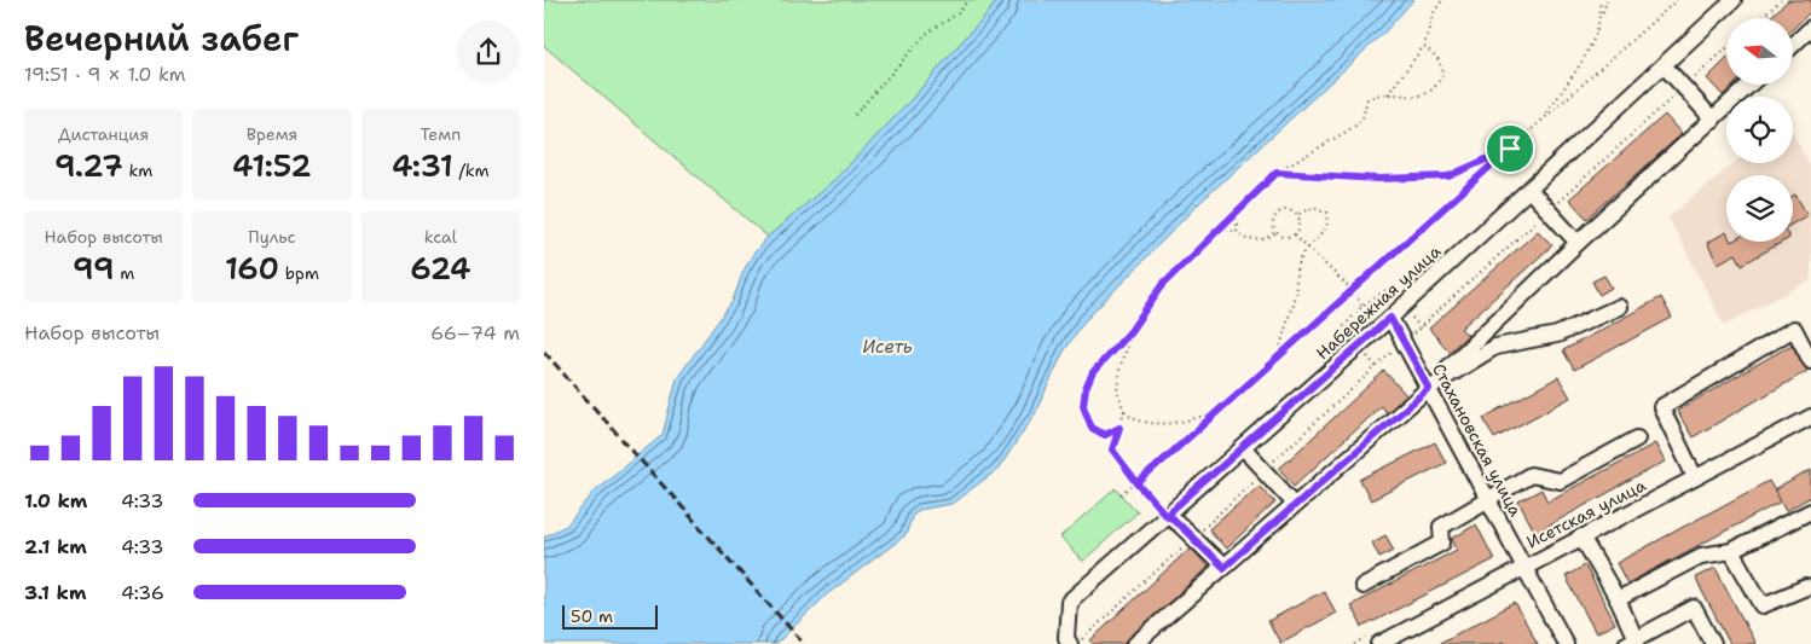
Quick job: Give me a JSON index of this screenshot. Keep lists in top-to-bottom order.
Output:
{
  "streets": {
    "street": ["Набережная улица", "Стахановская улица", "Исетская улица"]
  },
  "crossings": [
    ["Набережная улица", "Стахановская улица"],
    ["Стахановская улица", "Исетская улица"]
  ],
  "water": ["Исеть"],
  "scale_bar": "50 m",
  "north": "left",
  "page": {
    "heading": ["Вечерний забег", "19:51 · 9 × 1.0 km"],
    "stats": [
      ["Дистанция", "9.27 km"],
      ["Время", "41:52"],
      ["Темп", "4:31 /km"],
      ["Набор высоты", "99 m"],
      ["Пульс", "160 bpm"],
      ["kcal", "624"]
    ],
    "chart": ["Набор высоты", "66–74 m"],
    "list": [
      {
        "name": "1.0 km",
        "note": "4:33"
      },
      {
        "name": "2.1 km",
        "note": "4:33"
      },
      {
        "name": "3.1 km",
        "note": "4:36"
      }
    ],
    "scale": "50 m"
  }
}
